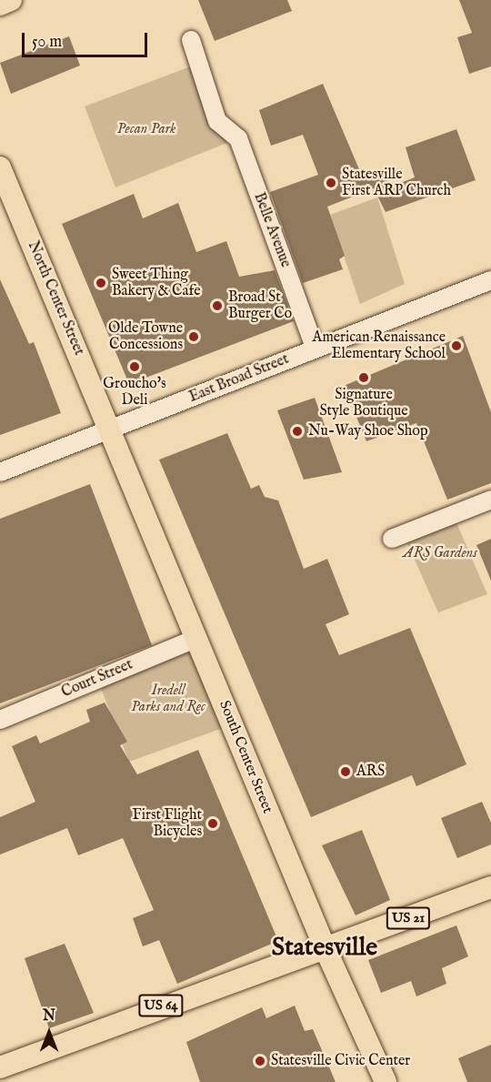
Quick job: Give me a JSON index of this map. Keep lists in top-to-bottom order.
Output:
{
  "streets": {
    "main road": [
      "North Center Street",
      "South Center Street",
      "US 21",
      "US 64"
    ],
    "street": ["Belle Avenue", "East Broad Street", "Court Street"]
  },
  "crossings": [
    ["Belle Avenue", "East Broad Street"],
    ["North Center Street", "East Broad Street"],
    ["North Center Street", "South Center Street"],
    ["East Broad Street", "South Center Street"],
    ["Court Street", "South Center Street"],
    ["South Center Street", "US 21"],
    ["South Center Street", "US 64"],
    ["US 21", "US 64"]
  ],
  "districts": ["Statesville"],
  "parks": ["Pecan Park", "ARS Gardens", "Iredell Parks and Rec"],
  "places": [
    "Statesville First ARP Church",
    "Sweet Thing Bakery & Cafe",
    "Broad St Burger Co",
    "Olde Towne Concessions",
    "American Renaissance Elementary School",
    "Groucho's Deli",
    "Signature Style Boutique",
    "Nu-Way Shoe Shop",
    "ARS",
    "First Flight Bicycles",
    "Statesville Civic Center"
  ],
  "scale_bar": "50 m",
  "north": "top"
}
